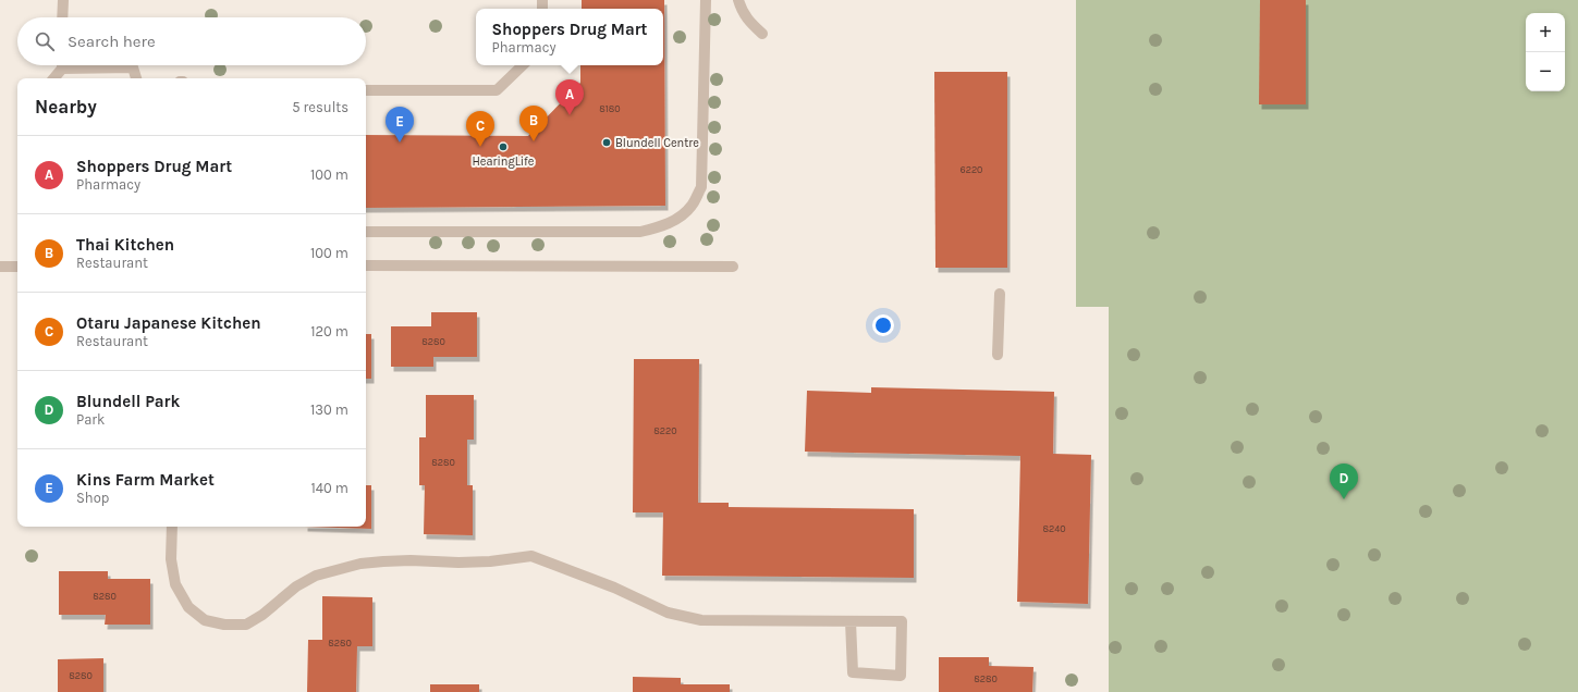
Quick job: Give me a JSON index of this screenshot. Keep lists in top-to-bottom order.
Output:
{
  "places": ["Blundell Centre", "HearingLife"],
  "house_numbers": [
    "8180",
    "6220",
    "8280",
    "8220",
    "8280",
    "8240",
    "8280",
    "8280",
    "8280",
    "8280"
  ],
  "page": {
    "popup": ["Shoppers Drug Mart", "Pharmacy"],
    "map_buttons": ["+", "−"],
    "search": "Search here",
    "heading": ["Nearby", "5 results"],
    "pins": [
      "A",
      "B",
      "E",
      "C",
      "D"
    ],
    "list": [
      {
        "mark": "A",
        "name": "Shoppers Drug Mart",
        "note": "Pharmacy",
        "value": "100 m"
      },
      {
        "mark": "B",
        "name": "Thai Kitchen",
        "note": "Restaurant",
        "value": "100 m"
      },
      {
        "mark": "C",
        "name": "Otaru Japanese Kitchen",
        "note": "Restaurant",
        "value": "120 m"
      },
      {
        "mark": "D",
        "name": "Blundell Park",
        "note": "Park",
        "value": "130 m"
      },
      {
        "mark": "E",
        "name": "Kins Farm Market",
        "note": "Shop",
        "value": "140 m"
      }
    ]
  }
}
